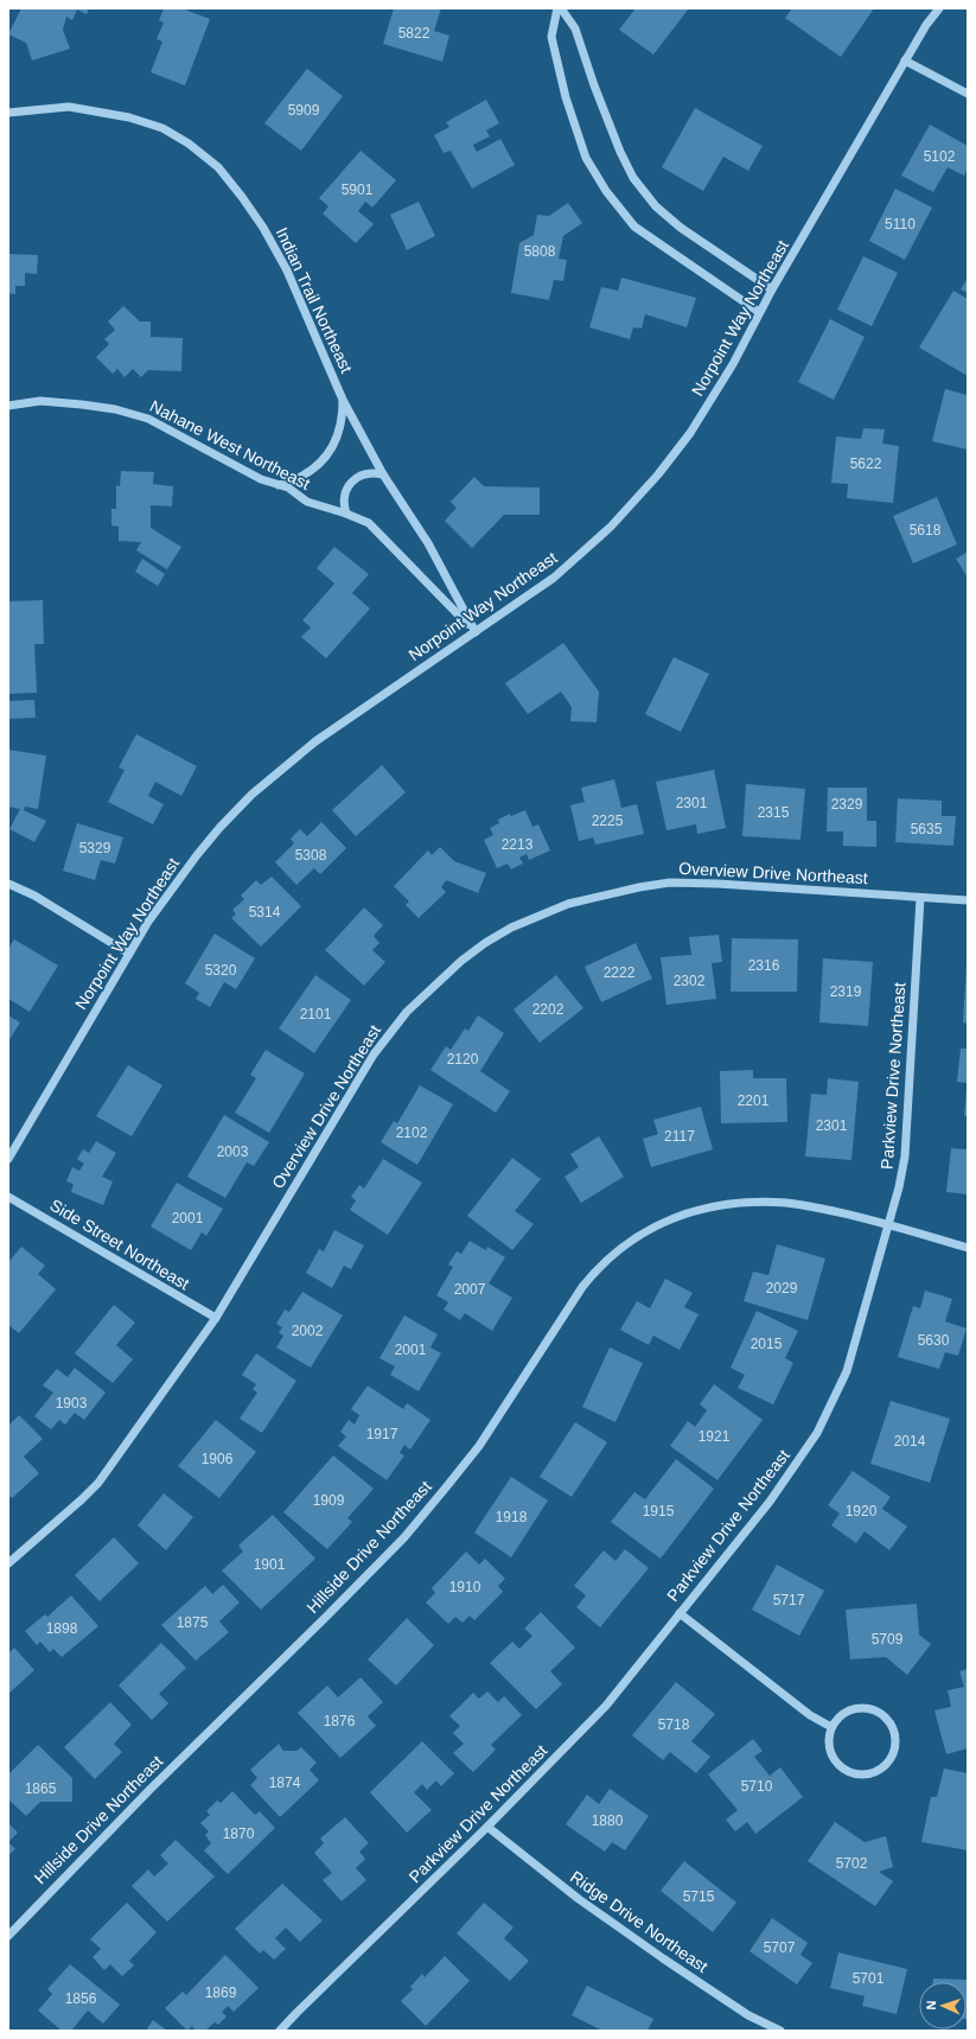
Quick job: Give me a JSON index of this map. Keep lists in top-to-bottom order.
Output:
{
  "streets": {
    "street": [
      "Indian Trail Northeast",
      "Norpoint Way Northeast",
      "Nahane West Northeast",
      "Overview Drive Northeast",
      "Parkview Drive Northeast",
      "Side Street Northeast",
      "Hillside Drive Northeast",
      "Ridge Drive Northeast"
    ]
  },
  "crossings": [
    ["Indian Trail Northeast", "Norpoint Way Northeast"],
    ["Indian Trail Northeast", "Nahane West Northeast"],
    ["Norpoint Way Northeast", "Nahane West Northeast"],
    ["Overview Drive Northeast", "Parkview Drive Northeast"],
    ["Overview Drive Northeast", "Side Street Northeast"],
    ["Parkview Drive Northeast", "Hillside Drive Northeast"],
    ["Parkview Drive Northeast", "Ridge Drive Northeast"]
  ],
  "house_numbers": [
    "5822",
    "5909",
    "5102",
    "5901",
    "5110",
    "5808",
    "5622",
    "5618",
    "2301",
    "2329",
    "2315",
    "2225",
    "5635",
    "2213",
    "5329",
    "5308",
    "5314",
    "2316",
    "5320",
    "2222",
    "2302",
    "2319",
    "2202",
    "2101",
    "2120",
    "2201",
    "2301",
    "2102",
    "2117",
    "2003",
    "2001",
    "2029",
    "2007",
    "2002",
    "5630",
    "2015",
    "2001",
    "1903",
    "1917",
    "1921",
    "2014",
    "1906",
    "1909",
    "1915",
    "1920",
    "1918",
    "1901",
    "1910",
    "5717",
    "1875",
    "1898",
    "5709",
    "1876",
    "5718",
    "1874",
    "5710",
    "1865",
    "1880",
    "1870",
    "5702",
    "5715",
    "5707",
    "5701",
    "1869",
    "1856"
  ],
  "north": "left"
}
